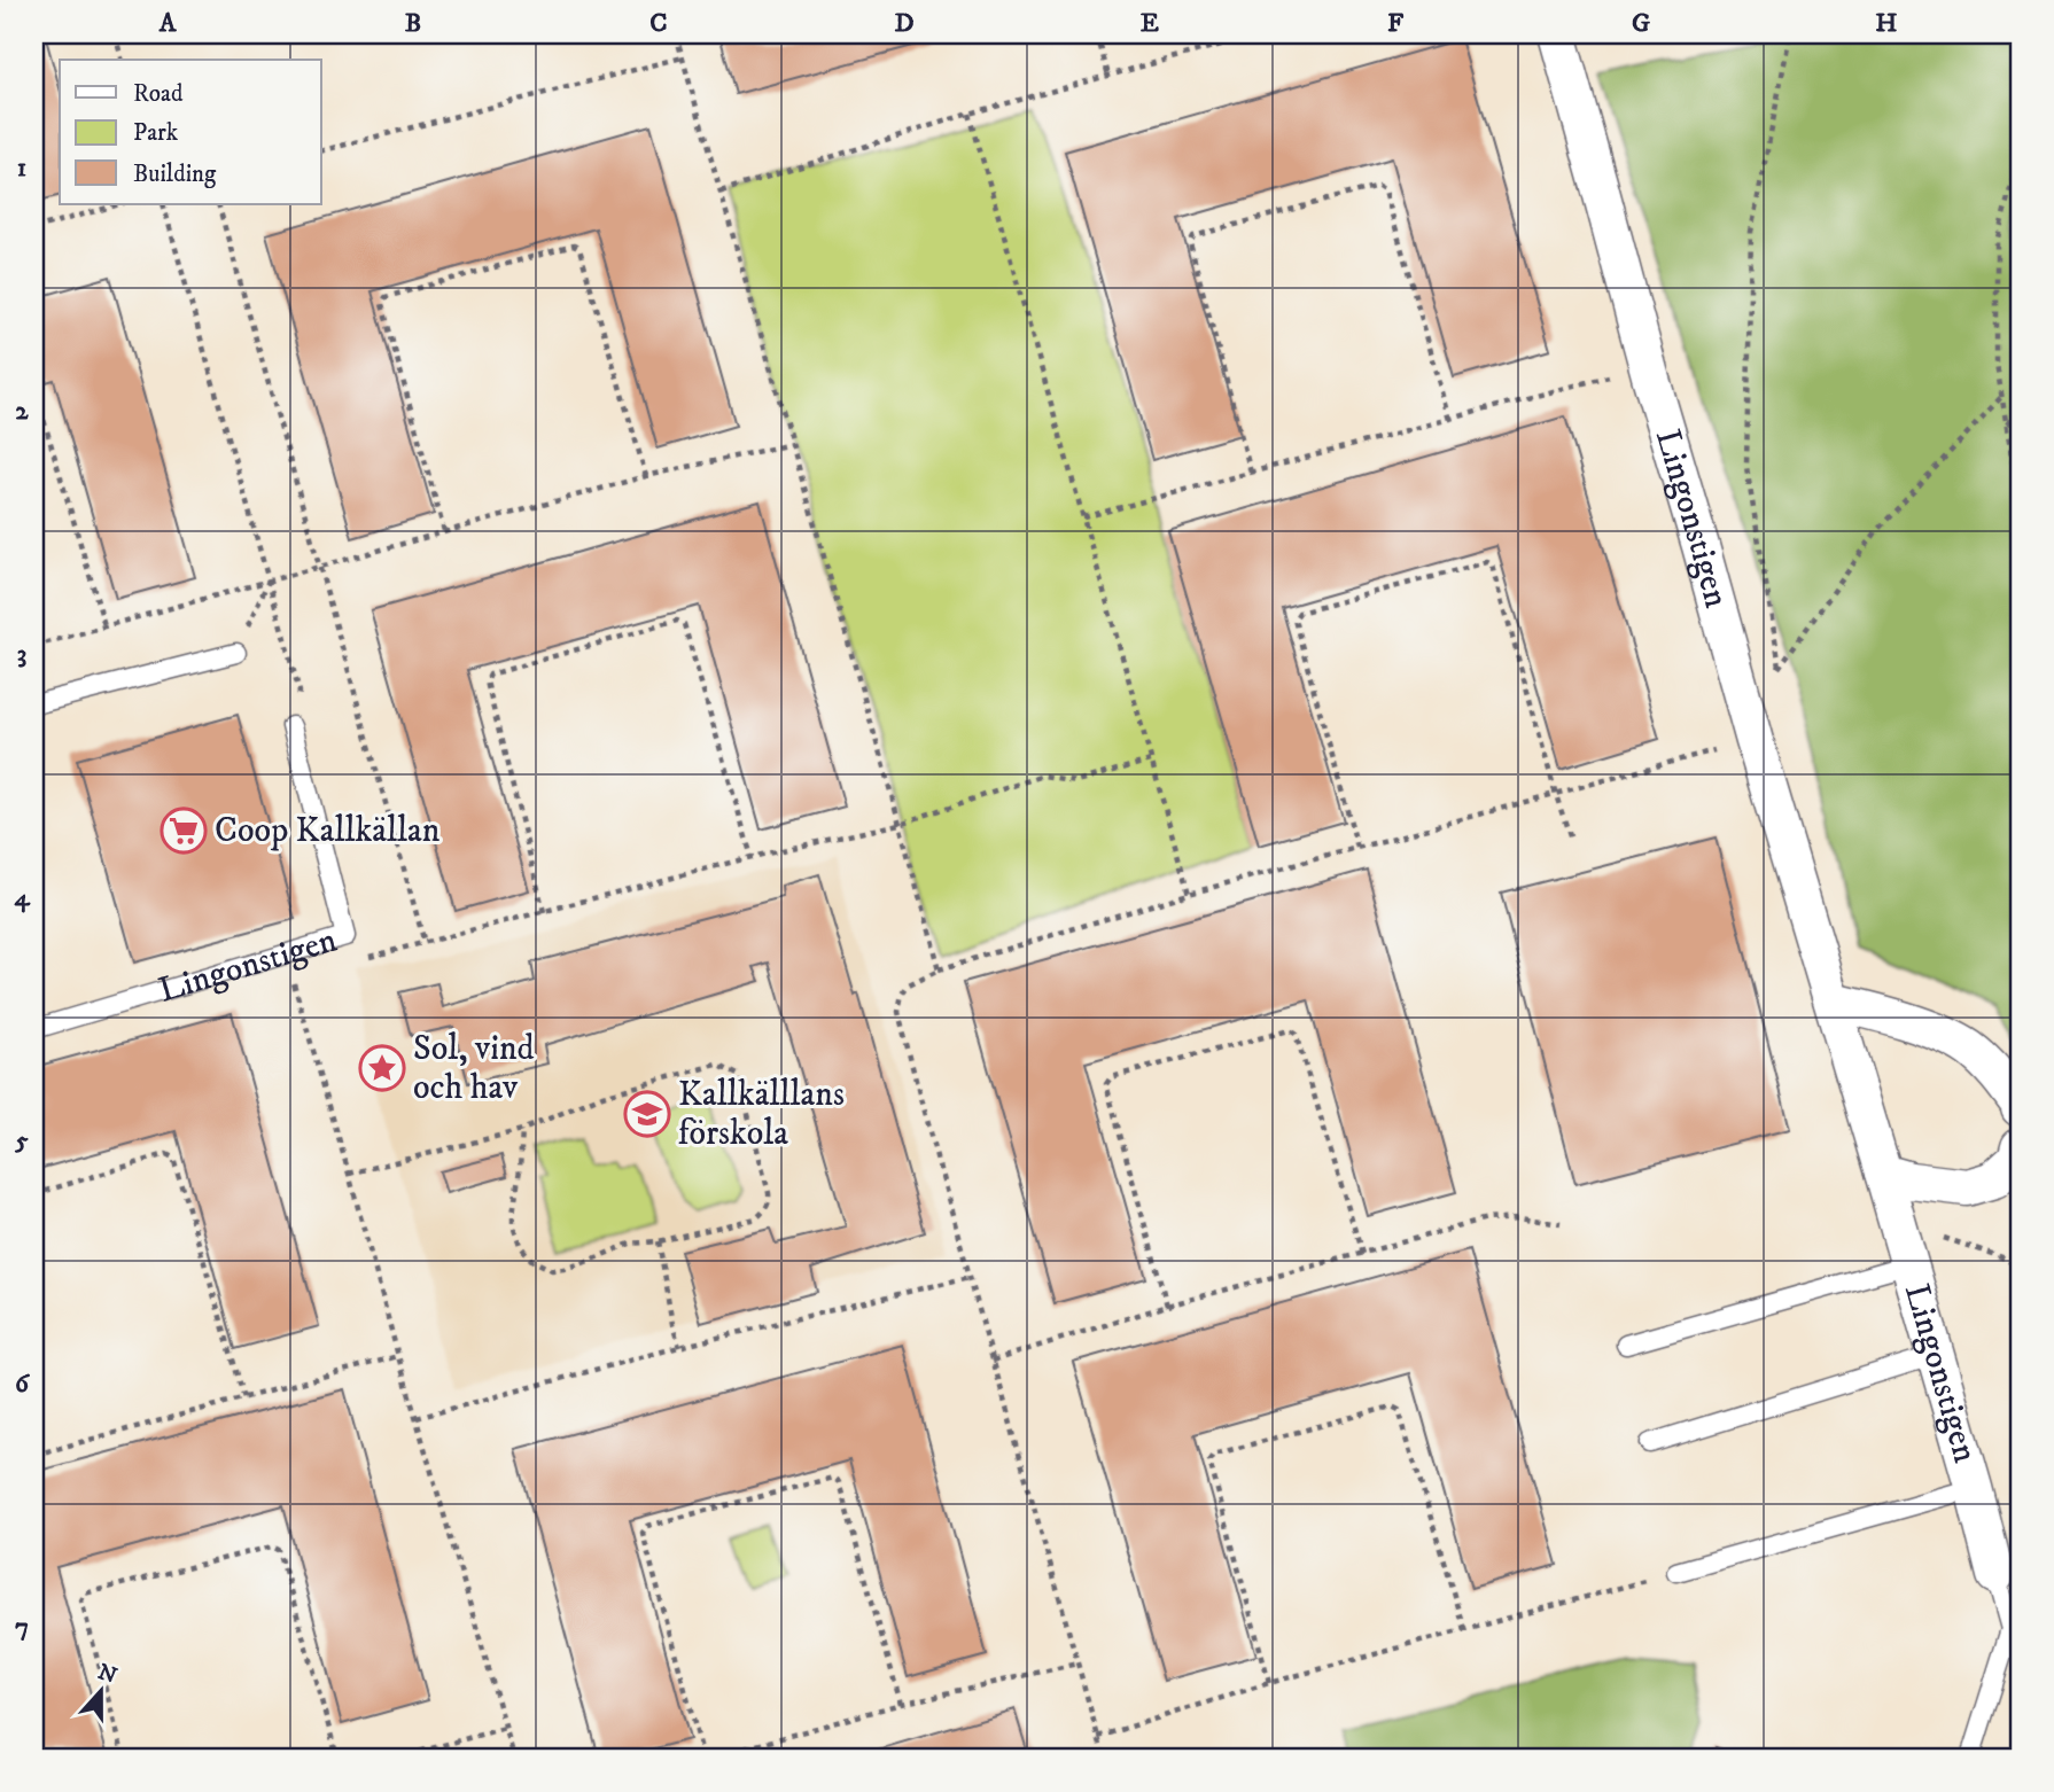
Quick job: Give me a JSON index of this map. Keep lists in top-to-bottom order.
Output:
{
  "streets": {
    "street": ["Lingonstigen"]
  },
  "places": {
    "supermarket": ["Coop Kallkällan"],
    "place": ["Sol, vind och hav"],
    "school or university": ["Kallkälllans förskola"]
  },
  "legend": ["Road", "Park", "Building"],
  "north": "top",
  "grid": {
    "columns": [
      "A",
      "B",
      "C",
      "D",
      "E",
      "F",
      "G",
      "H"
    ],
    "rows": [
      "1",
      "2",
      "3",
      "4",
      "5",
      "6",
      "7"
    ]
  }
}
